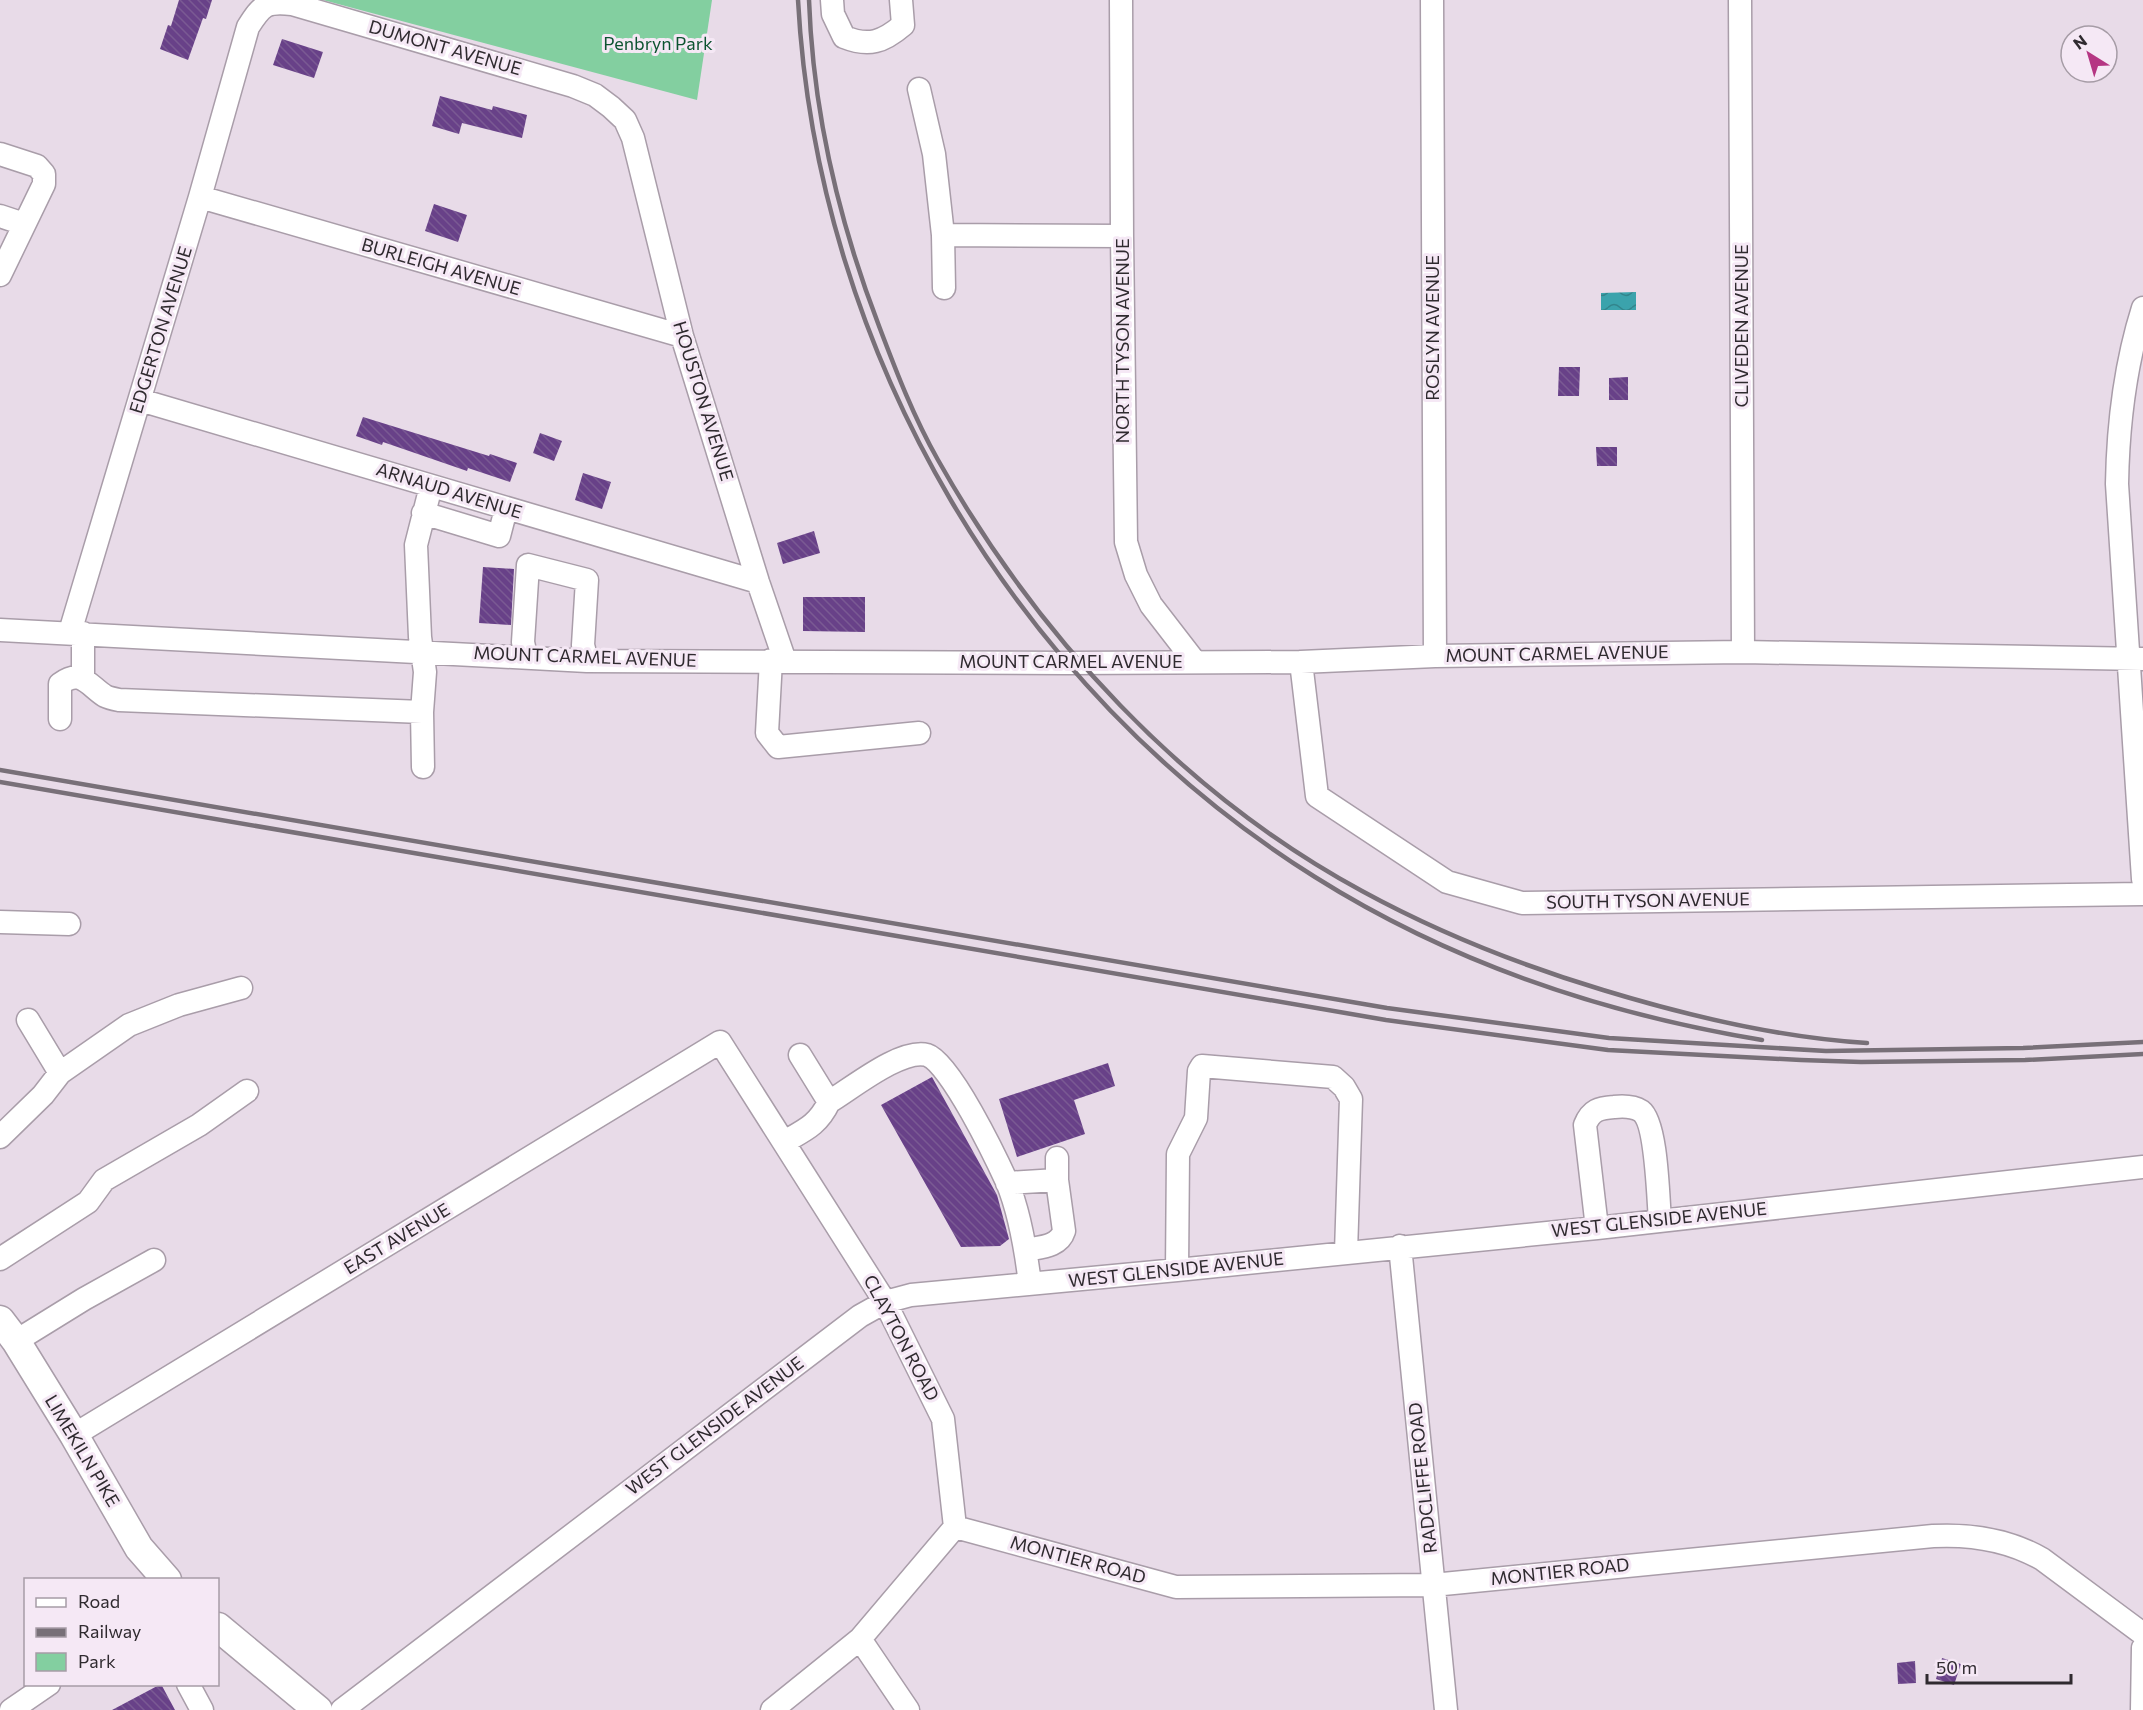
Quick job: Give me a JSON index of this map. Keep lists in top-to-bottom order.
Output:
{
  "streets": {
    "main road": ["LIMEKILN PIKE"],
    "street": [
      "DUMONT AVENUE",
      "BURLEIGH AVENUE",
      "CLIVEDEN AVENUE",
      "ROSLYN AVENUE",
      "EDGERTON AVENUE",
      "NORTH TYSON AVENUE",
      "HOUSTON AVENUE",
      "ARNAUD AVENUE",
      "MOUNT CARMEL AVENUE",
      "SOUTH TYSON AVENUE",
      "WEST GLENSIDE AVENUE",
      "EAST AVENUE",
      "CLAYTON ROAD",
      "RADCLIFFE ROAD",
      "MONTIER ROAD"
    ]
  },
  "crossings": [
    ["DUMONT AVENUE", "EDGERTON AVENUE"],
    ["DUMONT AVENUE", "HOUSTON AVENUE"],
    ["BURLEIGH AVENUE", "EDGERTON AVENUE"],
    ["BURLEIGH AVENUE", "HOUSTON AVENUE"],
    ["CLIVEDEN AVENUE", "MOUNT CARMEL AVENUE"],
    ["ROSLYN AVENUE", "MOUNT CARMEL AVENUE"],
    ["EDGERTON AVENUE", "ARNAUD AVENUE"],
    ["EDGERTON AVENUE", "MOUNT CARMEL AVENUE"],
    ["NORTH TYSON AVENUE", "MOUNT CARMEL AVENUE"],
    ["HOUSTON AVENUE", "ARNAUD AVENUE"],
    ["HOUSTON AVENUE", "MOUNT CARMEL AVENUE"],
    ["MOUNT CARMEL AVENUE", "SOUTH TYSON AVENUE"],
    ["WEST GLENSIDE AVENUE", "CLAYTON ROAD"],
    ["WEST GLENSIDE AVENUE", "RADCLIFFE ROAD"],
    ["EAST AVENUE", "CLAYTON ROAD"],
    ["EAST AVENUE", "LIMEKILN PIKE"],
    ["CLAYTON ROAD", "MONTIER ROAD"],
    ["RADCLIFFE ROAD", "MONTIER ROAD"]
  ],
  "parks": ["Penbryn Park"],
  "legend": ["Road", "Railway", "Park"],
  "scale_bar": "50 m",
  "north": "top left"
}
